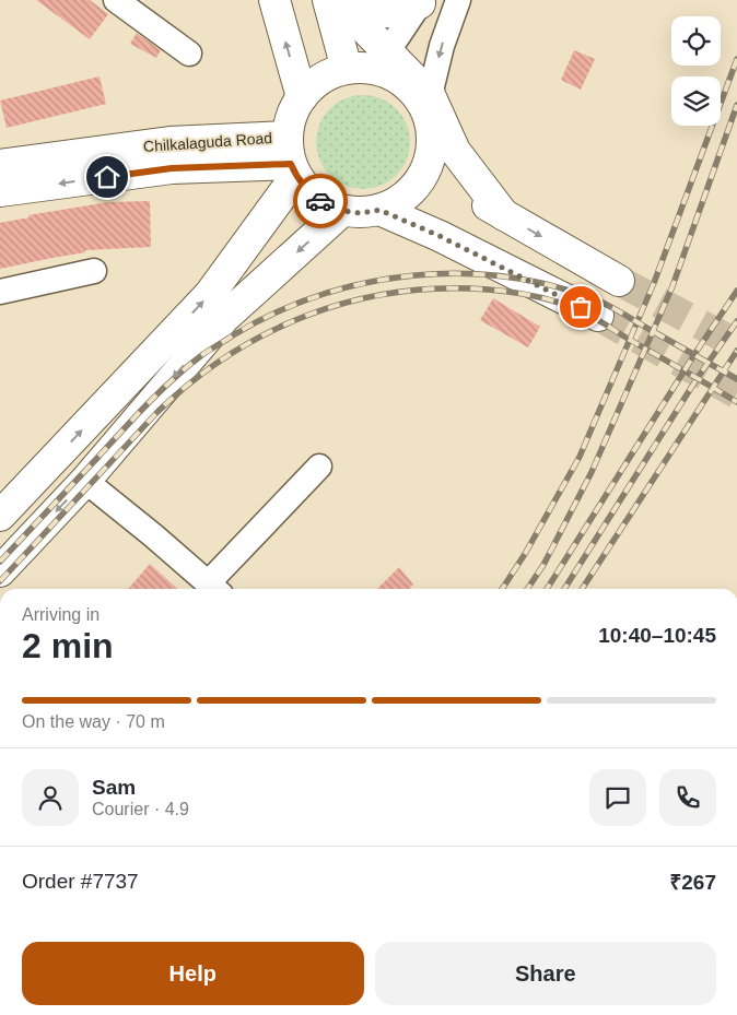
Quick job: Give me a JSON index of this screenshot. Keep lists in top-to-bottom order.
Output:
{
  "streets": {
    "main road": ["Chilkalaguda Road"]
  },
  "page": {
    "heading": ["2 min", "Arriving in", "10:40–10:45"],
    "panel": [
      "Sam",
      "Courier · 4.9",
      "Order #7737",
      "₹267"
    ],
    "bar": "On the way · 70 m",
    "buttons": ["Help", "Share"]
  }
}
